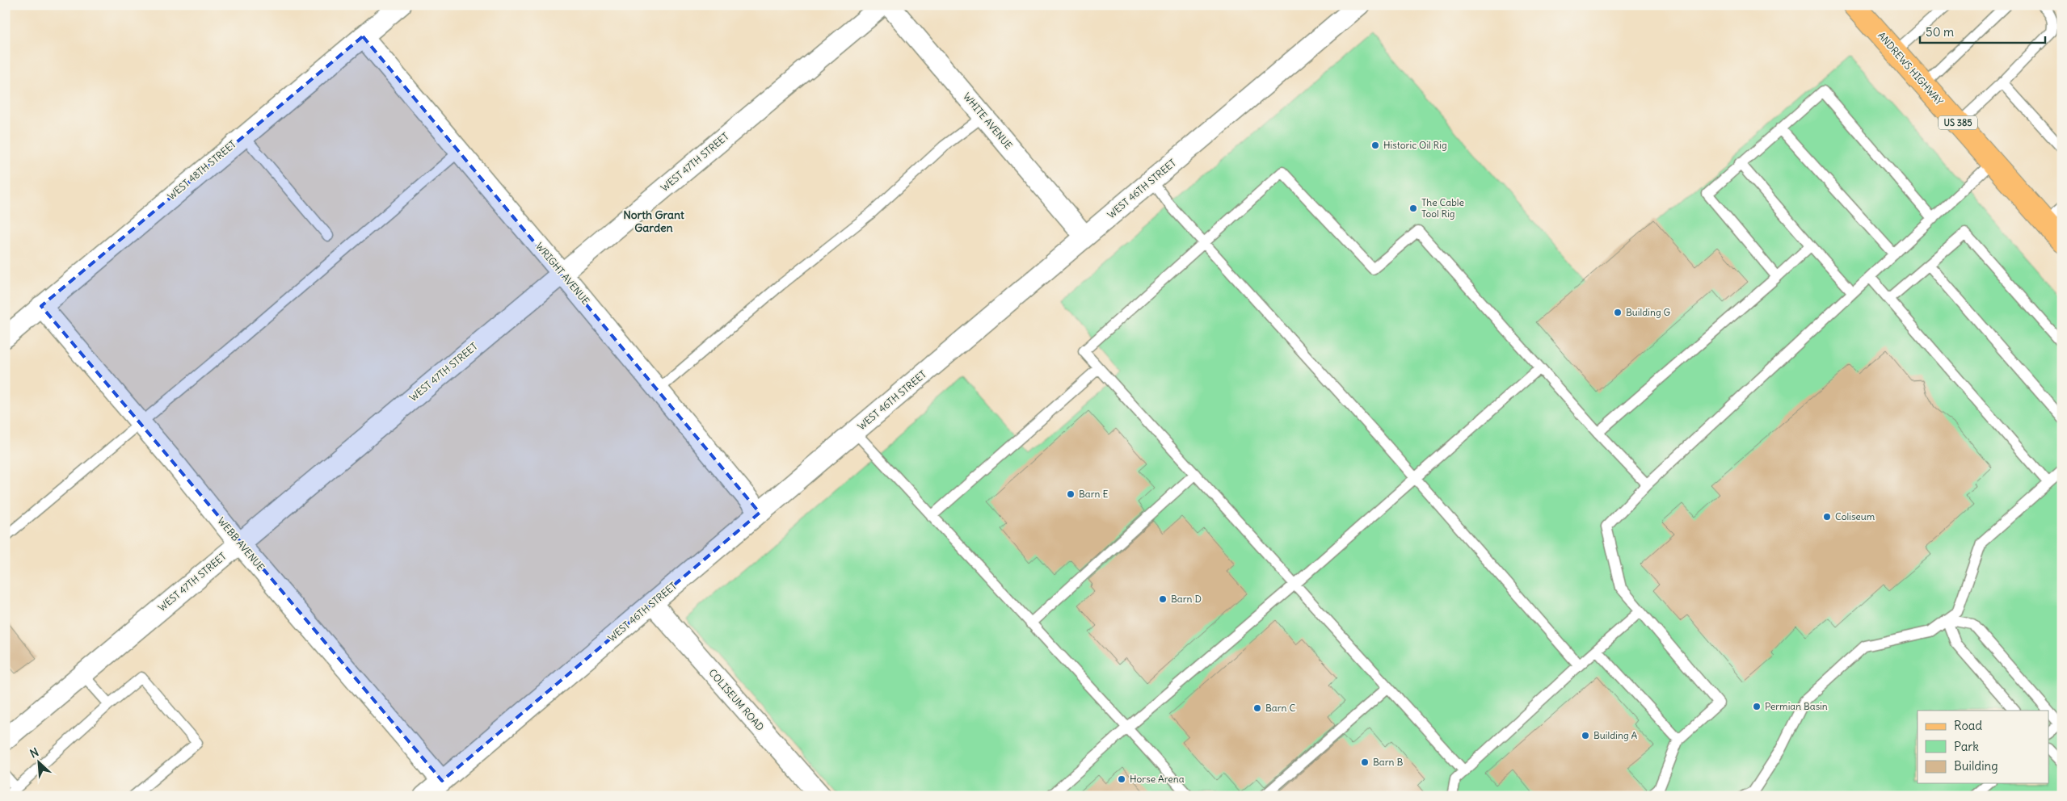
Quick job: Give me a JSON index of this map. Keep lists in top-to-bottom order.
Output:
{
  "streets": {
    "main road": ["ANDREWS HIGHWAY", "US 385"],
    "street": [
      "WHITE AVENUE",
      "WEST 47TH STREET",
      "WEST 48TH STREET",
      "WEST 46TH STREET",
      "WRIGHT AVENUE",
      "WEBB AVENUE",
      "COLISEUM ROAD"
    ]
  },
  "crossings": [
    ["WHITE AVENUE", "WEST 46TH STREET"],
    ["WEST 47TH STREET", "WRIGHT AVENUE"],
    ["WEST 47TH STREET", "WEBB AVENUE"],
    ["WEST 48TH STREET", "WRIGHT AVENUE"],
    ["WEST 48TH STREET", "WEBB AVENUE"],
    ["WEST 46TH STREET", "WRIGHT AVENUE"],
    ["WEST 46TH STREET", "WEBB AVENUE"],
    ["WEST 46TH STREET", "COLISEUM ROAD"]
  ],
  "districts": ["North Grant Garden"],
  "places": [
    "Historic Oil Rig",
    "The Cable Tool Rig",
    "Building G",
    "Barn E",
    "Coliseum",
    "Barn D",
    "Permian Basin",
    "Barn C",
    "Building A",
    "Barn B",
    "Horse Arena"
  ],
  "legend": ["Road", "Park", "Building"],
  "scale_bar": "50 m",
  "north": "top left"
}
